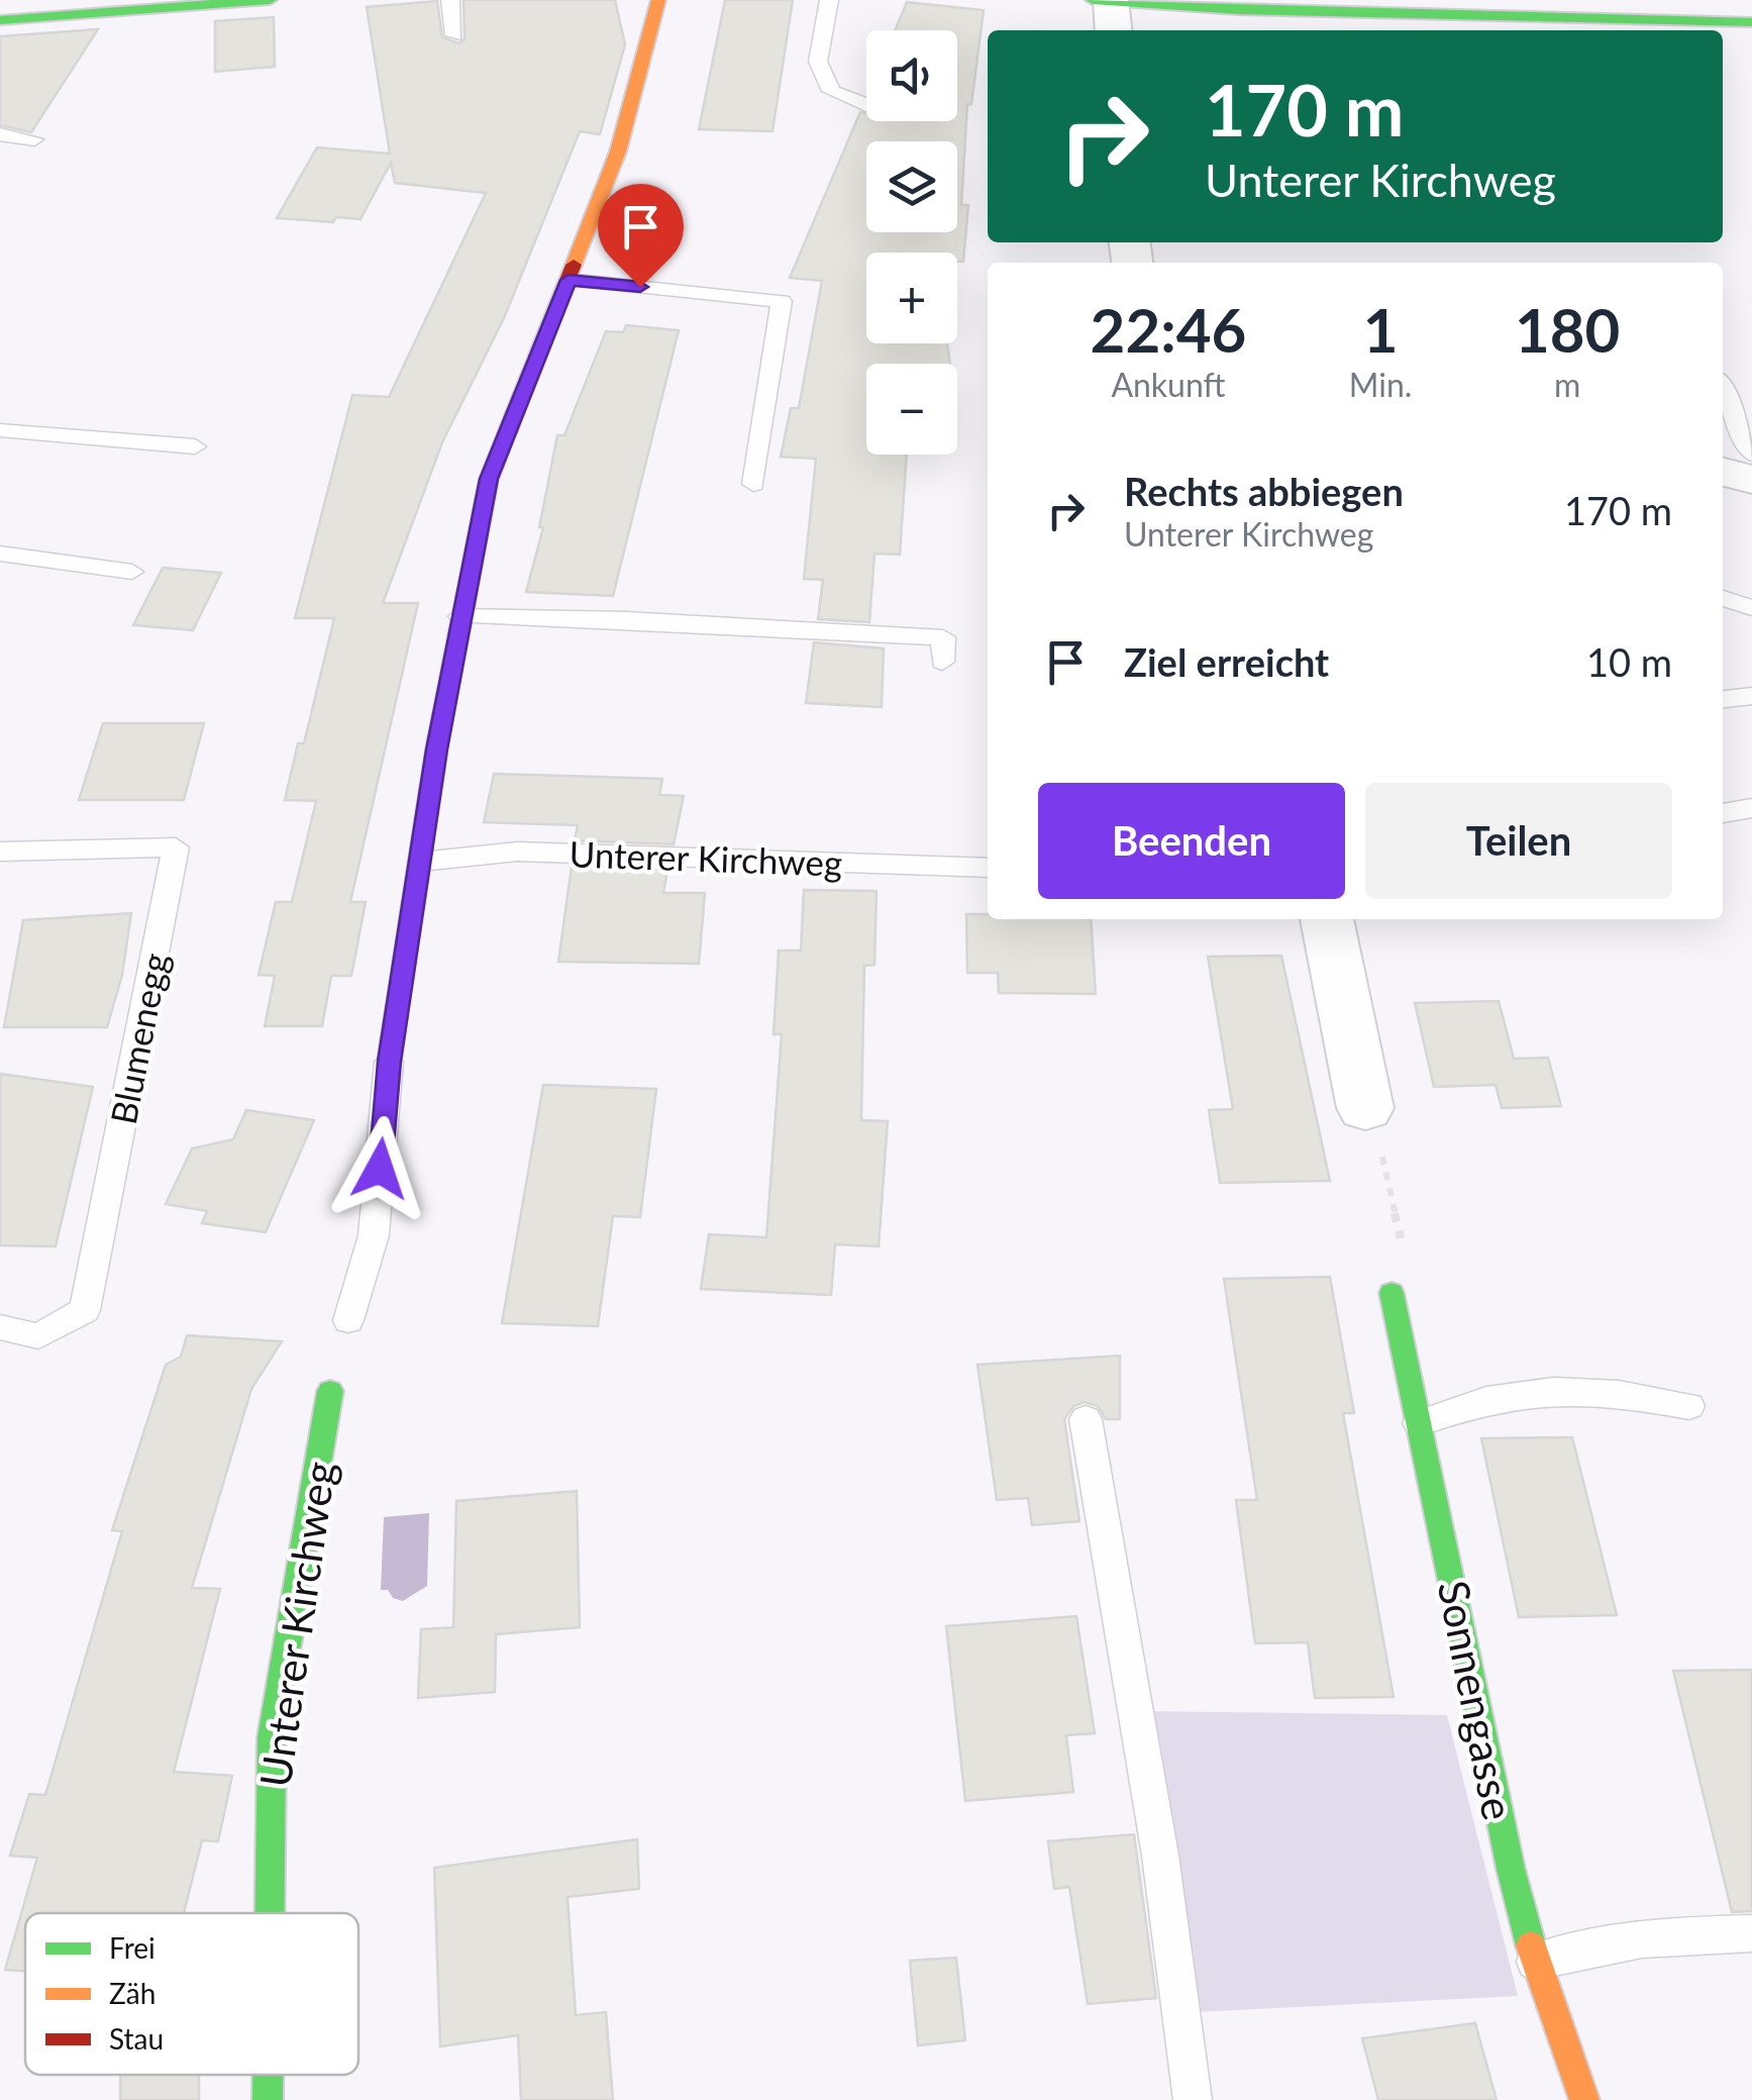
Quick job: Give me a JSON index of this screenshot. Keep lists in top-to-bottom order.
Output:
{
  "streets": {
    "street": ["Unterer Kirchweg", "Sonnengasse"],
    "lane": ["Blumenegg"]
  },
  "legend": ["Frei", "Zäh", "Stau"],
  "page": {
    "map_buttons": ["+", "−"],
    "turn": ["170 m", "Unterer Kirchweg"],
    "eta": [
      "22:46",
      "Ankunft",
      "1",
      "Min.",
      "180",
      "m"
    ],
    "list": [
      {
        "name": "Rechts abbiegen",
        "note": "Unterer Kirchweg",
        "value": "170 m"
      },
      {
        "name": "Ziel erreicht",
        "value": "10 m"
      }
    ],
    "buttons": ["Beenden", "Teilen"]
  }
}
